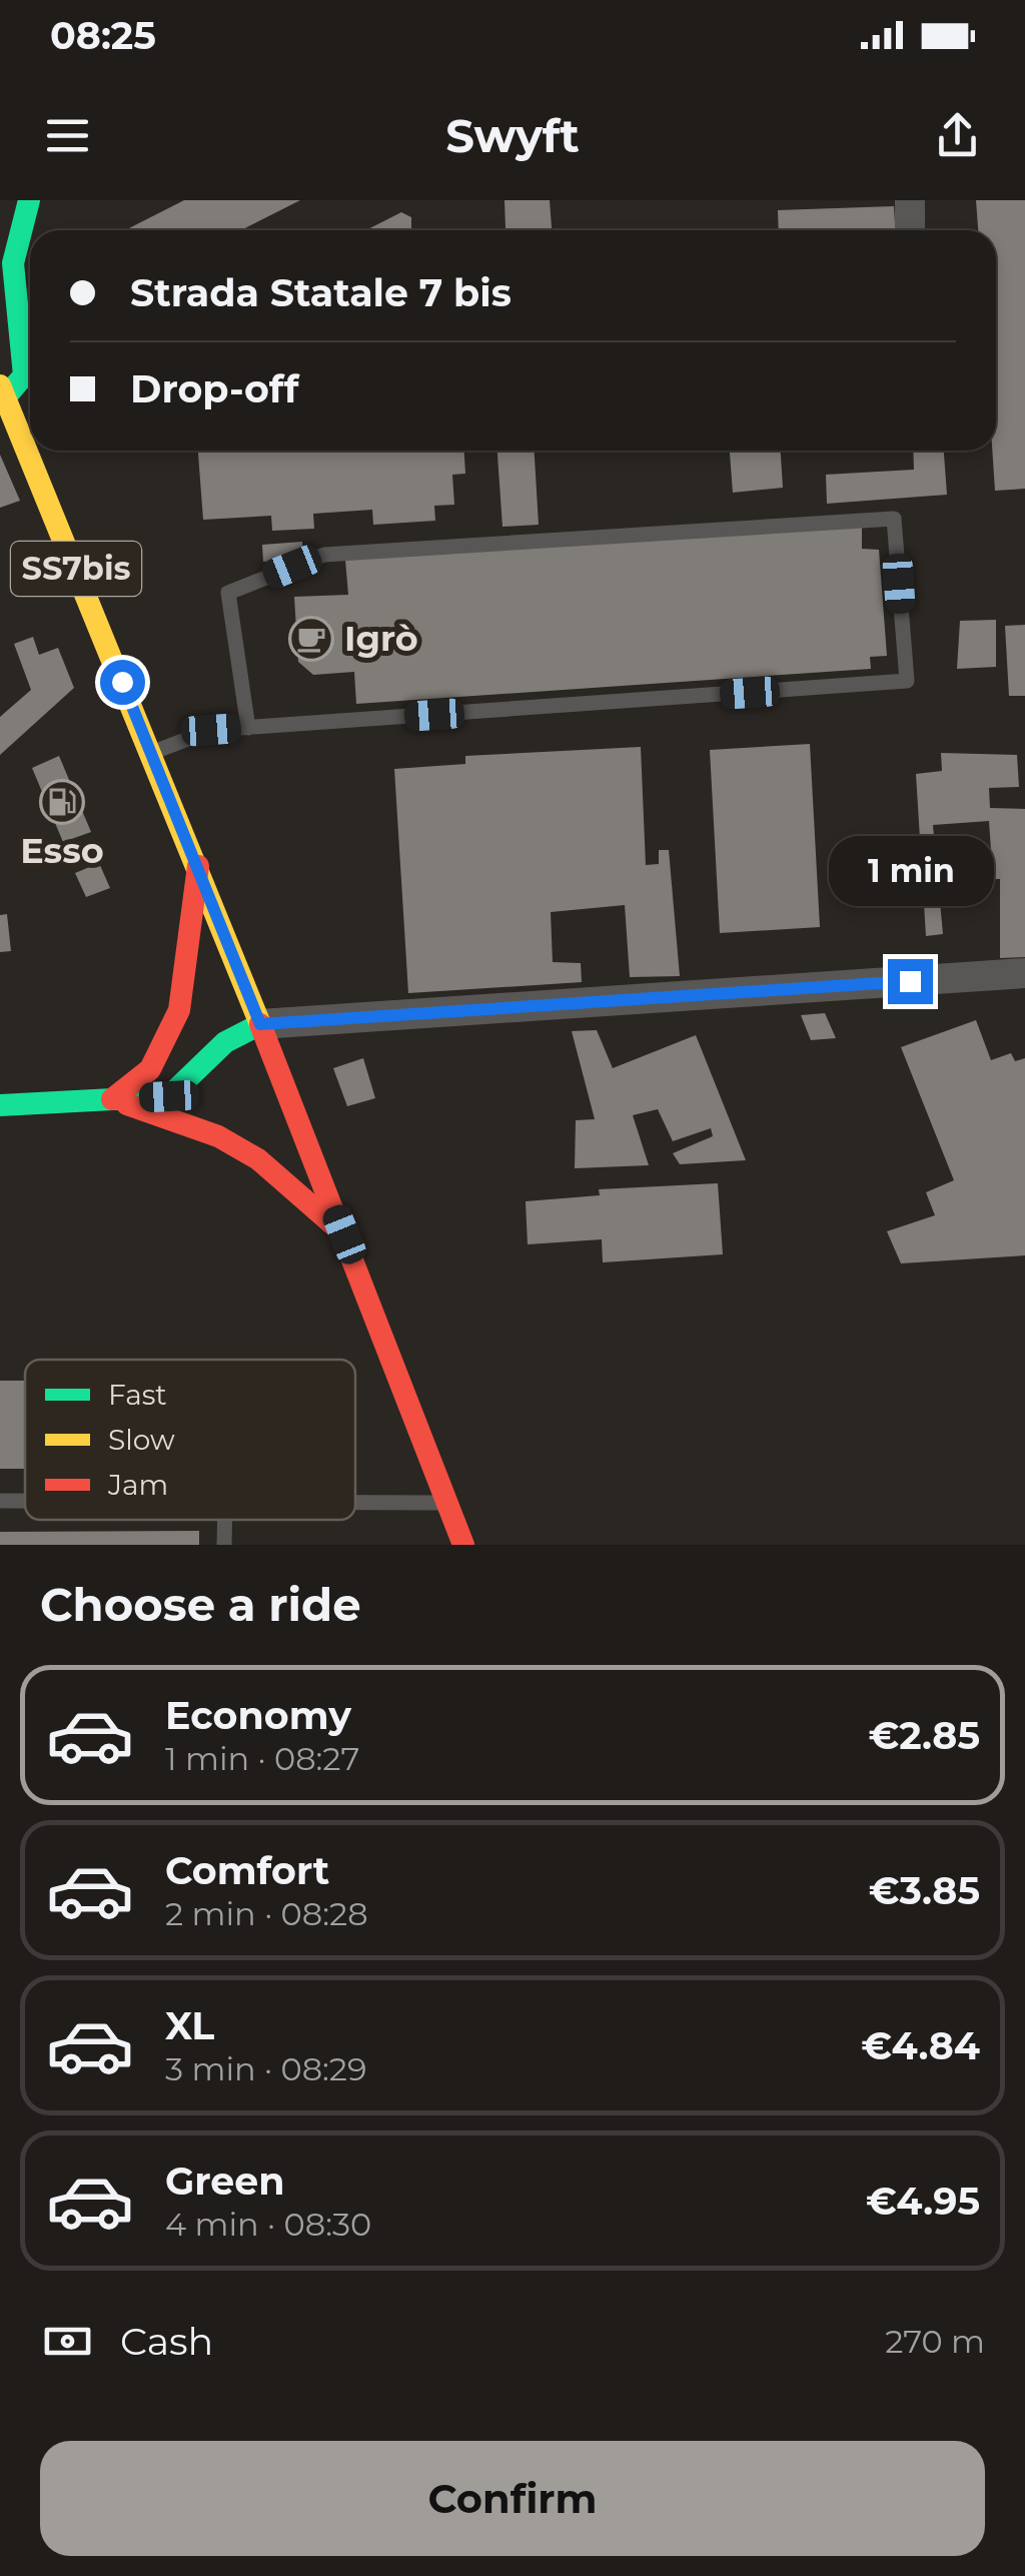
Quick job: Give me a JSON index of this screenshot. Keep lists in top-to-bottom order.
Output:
{
  "streets": {
    "main road": ["SS7bis"]
  },
  "places": {
    "cafe": ["Igrò"],
    "fuel station": ["Esso"]
  },
  "legend": ["Fast", "Slow", "Jam"],
  "page": {
    "status": "08:25",
    "header": "Swyft",
    "banner": ["Strada Statale 7 bis", "Drop-off"],
    "bubble": "1 min",
    "heading": "Choose a ride",
    "list": [
      {
        "name": "Economy",
        "note": "1 min · 08:27",
        "value": "€2.85"
      },
      {
        "name": "Comfort",
        "note": "2 min · 08:28",
        "value": "€3.85"
      },
      {
        "name": "XL",
        "note": "3 min · 08:29",
        "value": "€4.84"
      },
      {
        "name": "Green",
        "note": "4 min · 08:30",
        "value": "€4.95"
      }
    ],
    "pay": ["Cash", "270 m"],
    "buttons": "Confirm"
  }
}
